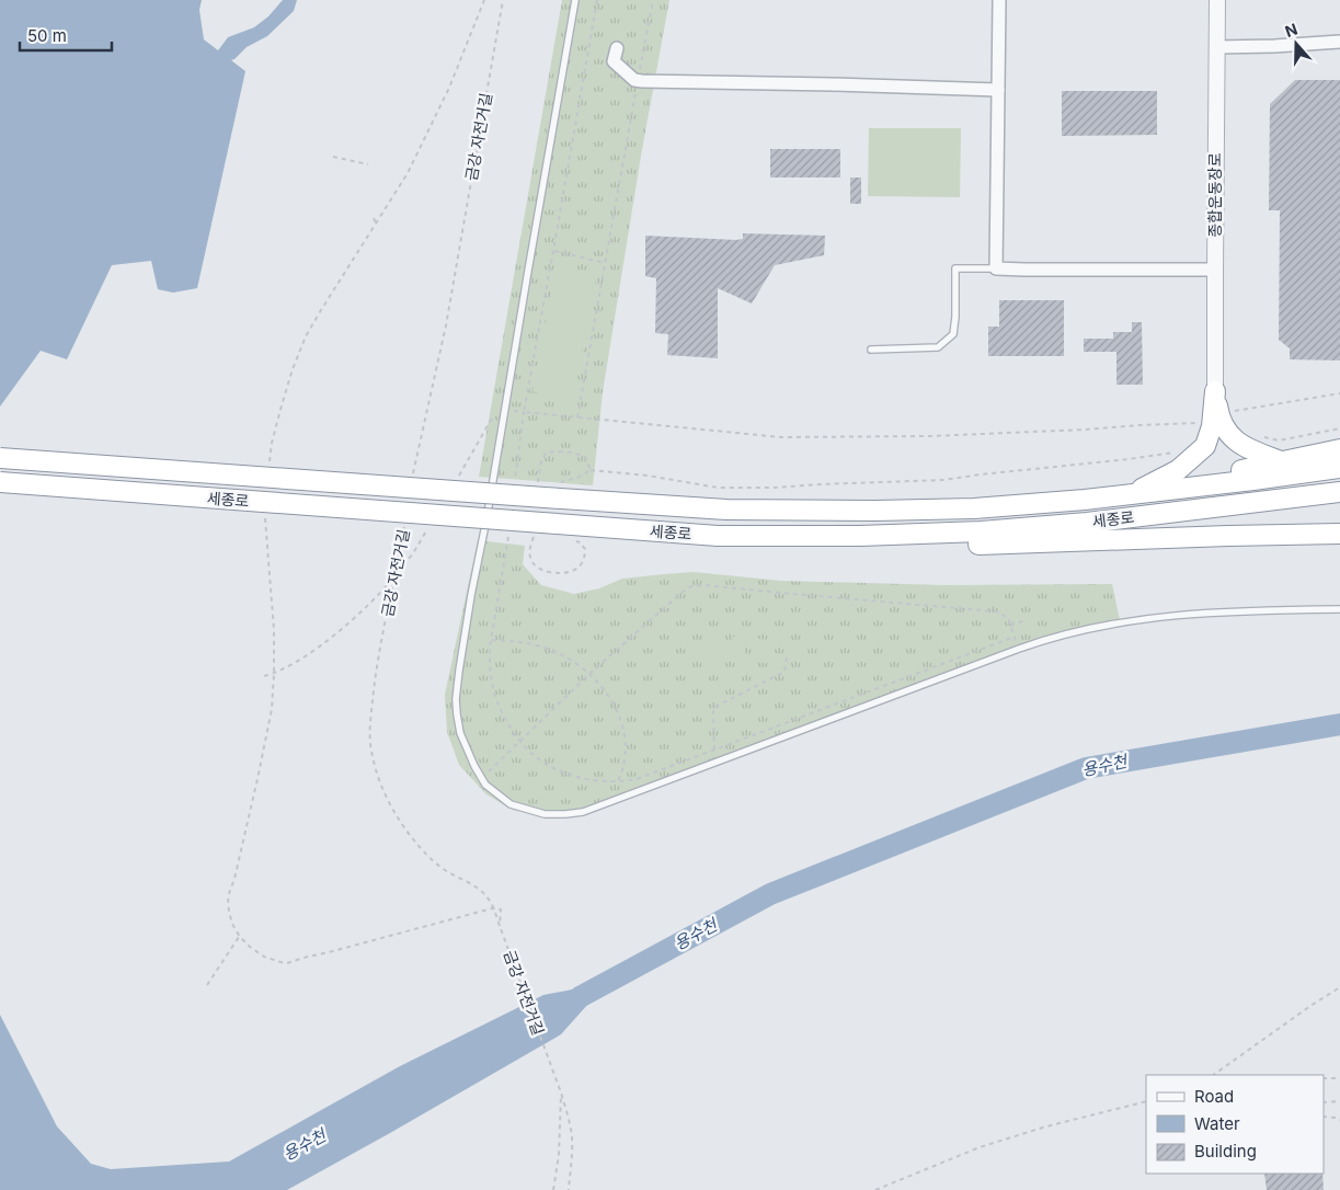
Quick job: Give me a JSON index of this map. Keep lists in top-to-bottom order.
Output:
{
  "streets": {
    "highway": ["세종로"],
    "street": ["종합운동장로"],
    "path": ["금강 자전거길"]
  },
  "water": ["용수천"],
  "legend": ["Road", "Water", "Building"],
  "scale_bar": "50 m",
  "north": "top"
}
